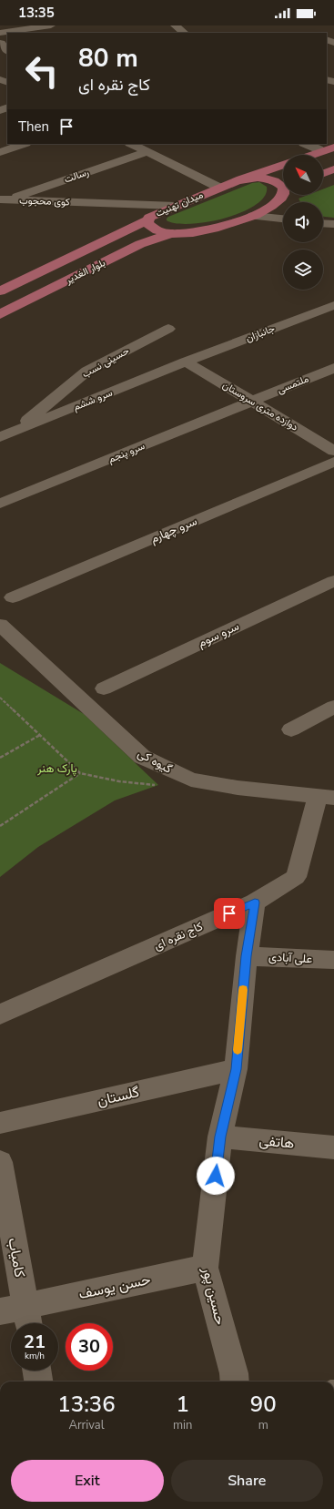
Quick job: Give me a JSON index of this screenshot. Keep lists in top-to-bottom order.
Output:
{
  "streets": {
    "main road": ["میدان تهنیت", "بلوار الغدیر"],
    "street": [
      "رسالت",
      "کوی محجوب",
      "جانبازان",
      "حسینی نسب",
      "ملتمسی",
      "سرو ششم",
      "دوازده متری سروستان",
      "سرو پنجم",
      "سرو چهارم",
      "سرو سوم",
      "گیوه کی",
      "کاج نقره ای",
      "علی آبادی",
      "گلستان",
      "هاتفی",
      "کامیاب",
      "حسن یوسف",
      "حسین پور"
    ]
  },
  "crossings": [
    ["رسالت", "کوی محجوب"],
    ["میدان تهنیت", "بلوار الغدیر"],
    ["جانبازان", "سرو ششم"],
    ["جانبازان", "دوازده متری سروستان"],
    ["حسینی نسب", "سرو ششم"],
    ["ملتمسی", "دوازده متری سروستان"],
    ["ملتمسی", "سرو پنجم"],
    ["سرو ششم", "دوازده متری سروستان"],
    ["دوازده متری سروستان", "سرو پنجم"],
    ["گیوه کی", "کاج نقره ای"],
    ["کاج نقره ای", "حسین پور"],
    ["علی آبادی", "حسین پور"],
    ["گلستان", "حسین پور"],
    ["هاتفی", "حسین پور"],
    ["کامیاب", "حسن یوسف"],
    ["حسن یوسف", "حسین پور"]
  ],
  "parks": ["پارک هنر"],
  "north": "top left",
  "page": {
    "status": "13:35",
    "turn": ["80 m", "کاج نقره ای"],
    "then": "Then",
    "speed": "21 km/h",
    "limit": "30",
    "eta": [
      "13:36",
      "Arrival",
      "1",
      "min",
      "90",
      "m"
    ],
    "buttons": ["Exit", "Share"]
  }
}
